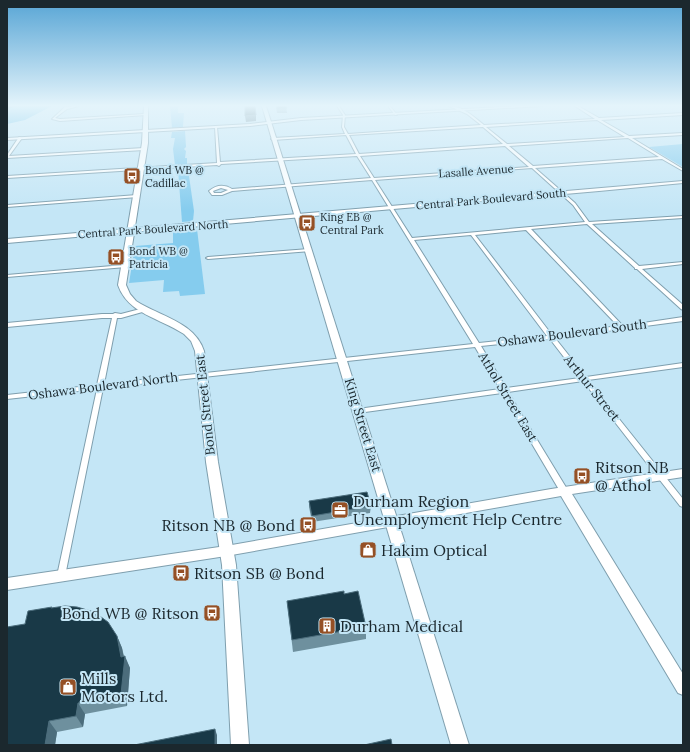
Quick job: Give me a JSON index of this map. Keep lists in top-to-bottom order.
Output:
{
  "streets": {
    "main road": ["Athol Street East", "Bond Street East", "King Street East"],
    "street": [
      "Lasalle Avenue",
      "Central Park Boulevard South",
      "Central Park Boulevard North",
      "Oshawa Boulevard South",
      "Oshawa Boulevard North",
      "Arthur Street"
    ]
  },
  "crossings": [
    ["Lasalle Avenue", "Athol Street East"],
    ["Lasalle Avenue", "King Street East"],
    ["Central Park Boulevard South", "Central Park Boulevard North"],
    ["Central Park Boulevard South", "Athol Street East"],
    ["Central Park Boulevard South", "King Street East"],
    ["Central Park Boulevard North", "Bond Street East"],
    ["Central Park Boulevard North", "King Street East"],
    ["Oshawa Boulevard South", "Oshawa Boulevard North"],
    ["Oshawa Boulevard South", "Arthur Street"],
    ["Oshawa Boulevard South", "Athol Street East"],
    ["Oshawa Boulevard South", "King Street East"],
    ["Oshawa Boulevard North", "Bond Street East"],
    ["Oshawa Boulevard North", "King Street East"]
  ],
  "places": {
    "bus stop": [
      "Bond WB @ Cadillac",
      "King EB @ Central Park",
      "Bond WB @ Patricia",
      "Ritson NB @ Athol",
      "Ritson NB @ Bond",
      "Ritson SB @ Bond",
      "Bond WB @ Ritson"
    ],
    "office": ["Durham Region Unemployment Help Centre"],
    "shop": ["Hakim Optical", "Mills Motors Ltd."],
    "building": ["Durham Medical"]
  }
}
